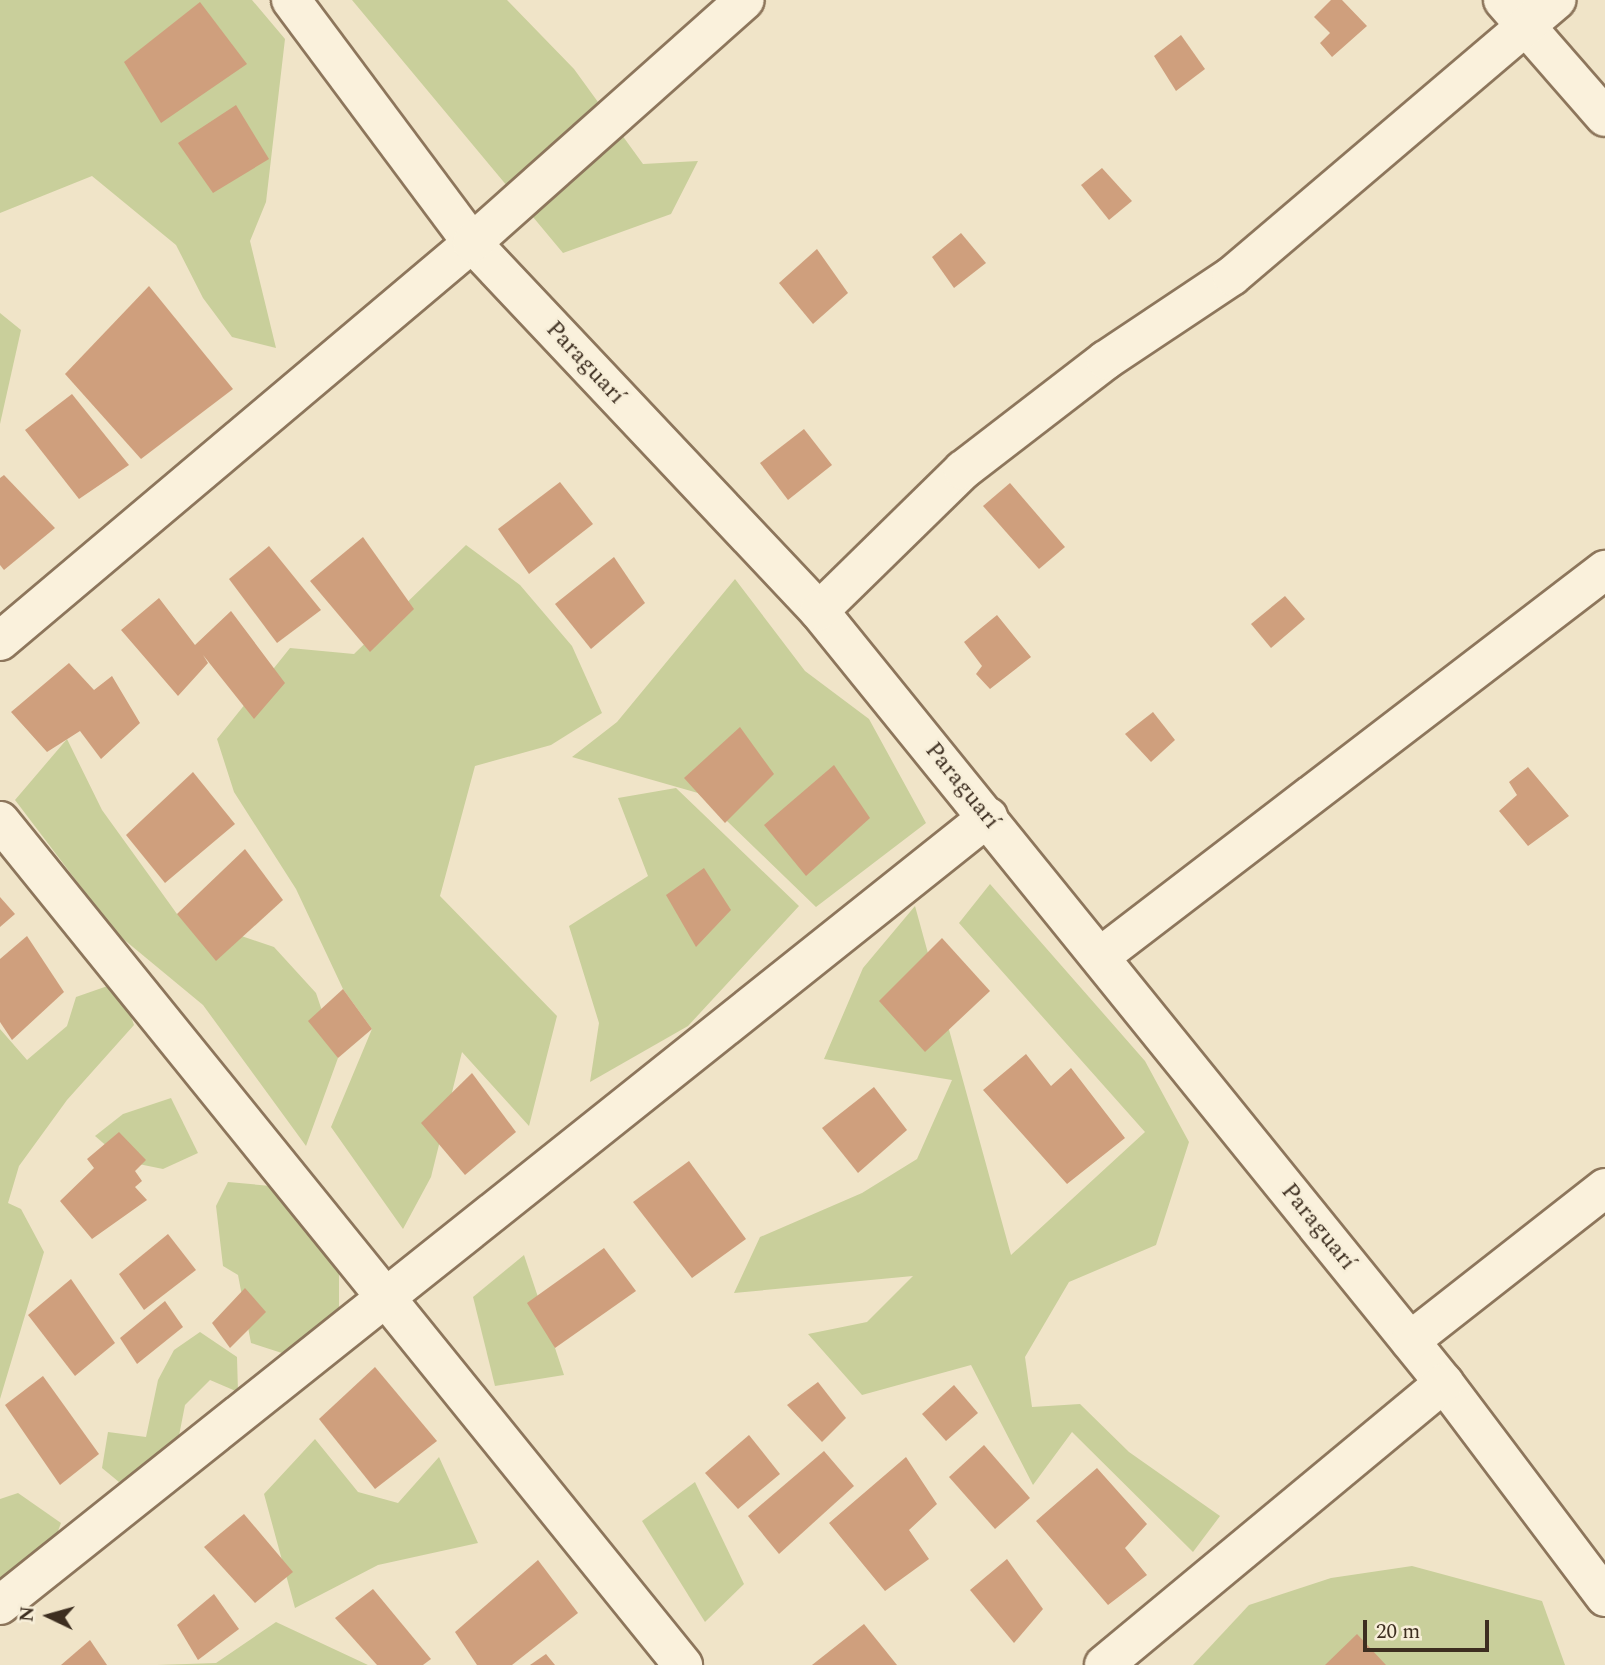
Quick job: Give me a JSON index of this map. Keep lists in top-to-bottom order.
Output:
{
  "streets": {
    "street": ["Paraguarí"]
  },
  "scale_bar": "20 m",
  "north": "left"
}
